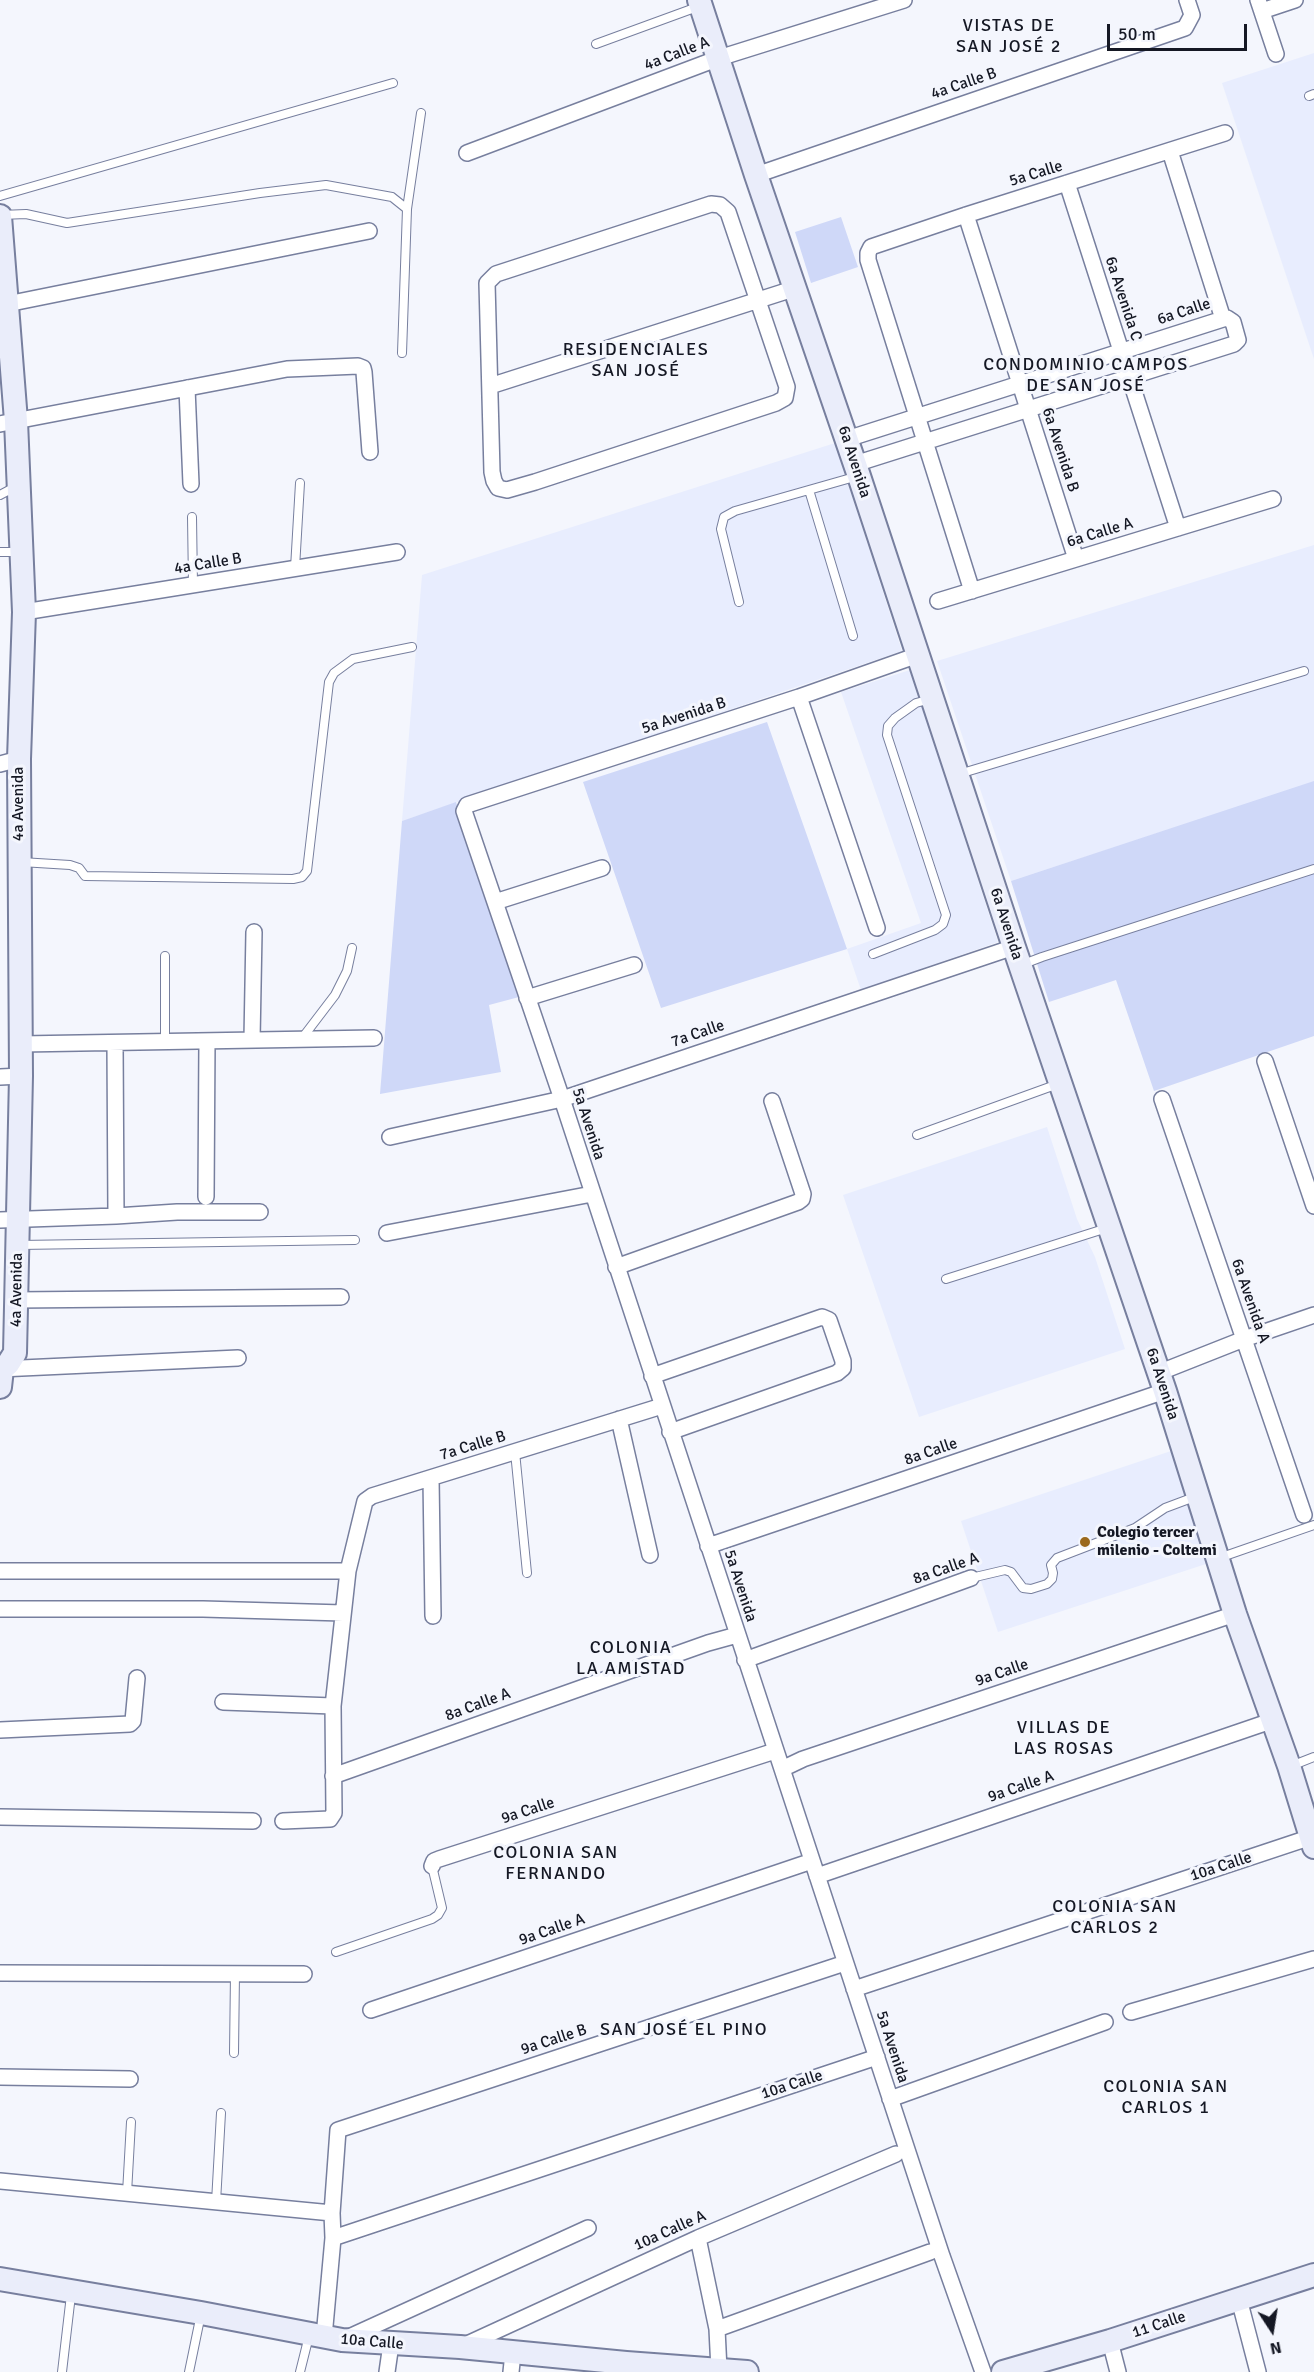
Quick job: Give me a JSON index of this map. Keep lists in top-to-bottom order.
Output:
{
  "streets": {
    "street": [
      "4a Calle A",
      "4a Calle B",
      "5a Calle",
      "6a Avenida C",
      "6a Calle",
      "6a Avenida B",
      "6a Avenida",
      "6a Calle A",
      "5a Avenida B",
      "4a Avenida",
      "7a Calle",
      "5a Avenida",
      "6a Avenida A",
      "7a Calle B",
      "8a Calle",
      "8a Calle A",
      "9a Calle",
      "9a Calle A",
      "10a Calle",
      "9a Calle B",
      "10a Calle A",
      "11 Calle"
    ]
  },
  "crossings": [
    ["4a Calle A", "6a Avenida"],
    ["4a Calle B", "6a Avenida"],
    ["4a Calle B", "4a Avenida"],
    ["5a Calle", "6a Avenida C"],
    ["5a Calle", "6a Calle"],
    ["5a Calle", "6a Avenida B"],
    ["6a Avenida C", "6a Calle"],
    ["6a Avenida C", "6a Calle A"],
    ["6a Calle", "6a Avenida B"],
    ["6a Calle", "6a Avenida"],
    ["6a Avenida B", "6a Calle A"],
    ["6a Avenida", "5a Avenida B"],
    ["6a Avenida", "7a Calle"],
    ["6a Avenida", "8a Calle"],
    ["6a Avenida", "8a Calle A"],
    ["6a Avenida", "9a Calle"],
    ["6a Avenida", "9a Calle A"],
    ["6a Avenida", "10a Calle"],
    ["5a Avenida B", "5a Avenida"],
    ["7a Calle", "5a Avenida"],
    ["5a Avenida", "7a Calle B"],
    ["5a Avenida", "8a Calle"],
    ["5a Avenida", "8a Calle A"],
    ["5a Avenida", "9a Calle"],
    ["5a Avenida", "9a Calle A"],
    ["5a Avenida", "10a Calle"],
    ["5a Avenida", "9a Calle B"],
    ["6a Avenida A", "8a Calle"],
    ["10a Calle", "10a Calle A"]
  ],
  "districts": [
    "VISTAS DE SAN JOSÉ 2",
    "RESIDENCIALES SAN JOSÉ",
    "CONDOMINIO CAMPOS DE SAN JOSÉ",
    "COLONIA LA AMISTAD",
    "VILLAS DE LAS ROSAS",
    "COLONIA SAN FERNANDO",
    "COLONIA SAN CARLOS 2",
    "SAN JOSÉ EL PINO",
    "COLONIA SAN CARLOS 1"
  ],
  "places": ["Colegio tercer milenio - Coltemi"],
  "scale_bar": "50 m",
  "north": "bottom"
}
